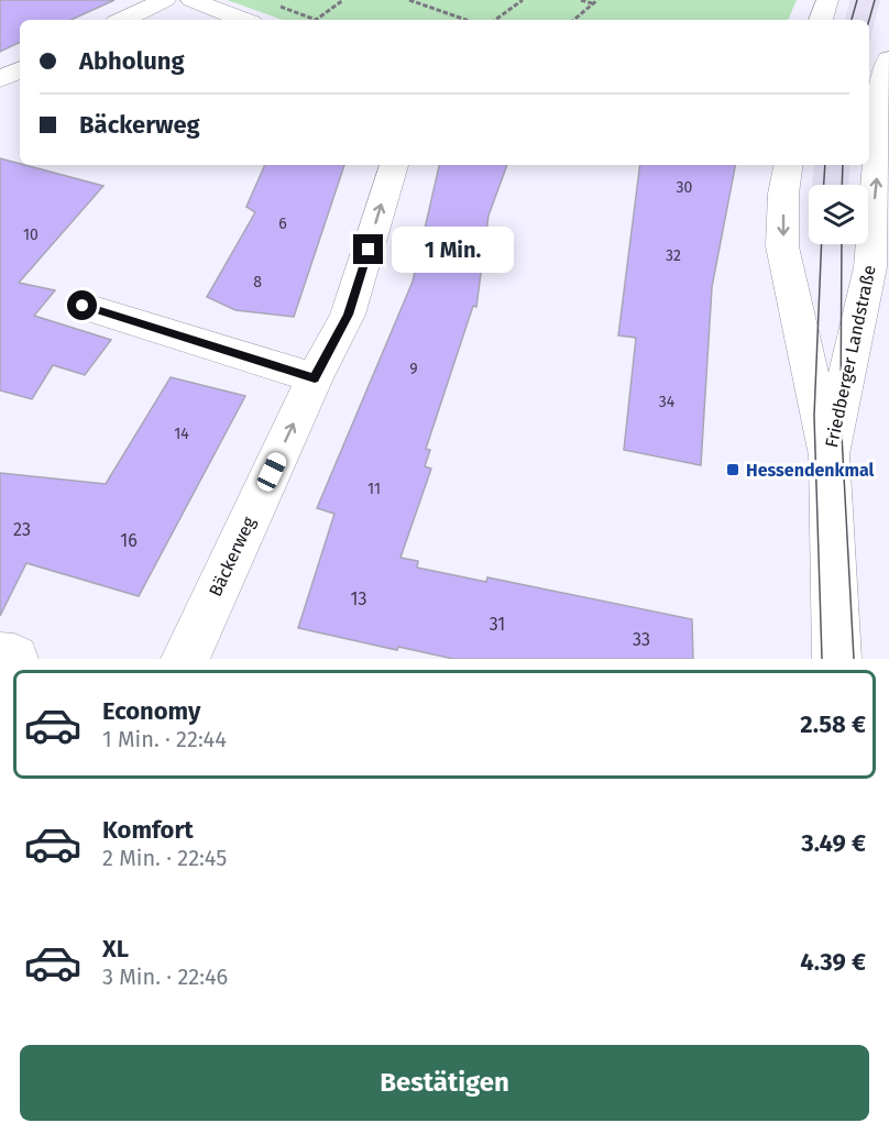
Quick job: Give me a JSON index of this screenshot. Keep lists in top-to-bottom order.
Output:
{
  "streets": {
    "main road": ["Friedberger Landstraße", "Bäckerweg"]
  },
  "one_way": ["Bäckerweg"],
  "places": {
    "transit": ["Hessendenkmal"]
  },
  "house_numbers": [
    "30",
    "6",
    "10",
    "32",
    "8",
    "9",
    "34",
    "14",
    "11",
    "23",
    "16",
    "13",
    "31",
    "33"
  ],
  "page": {
    "banner": ["Abholung", "Bäckerweg"],
    "bubble": "1 Min.",
    "list": [
      {
        "name": "Economy",
        "note": "1 Min. · 22:44",
        "value": "2.58 €"
      },
      {
        "name": "Komfort",
        "note": "2 Min. · 22:45",
        "value": "3.49 €"
      },
      {
        "name": "XL",
        "note": "3 Min. · 22:46",
        "value": "4.39 €"
      }
    ],
    "buttons": "Bestätigen"
  }
}
